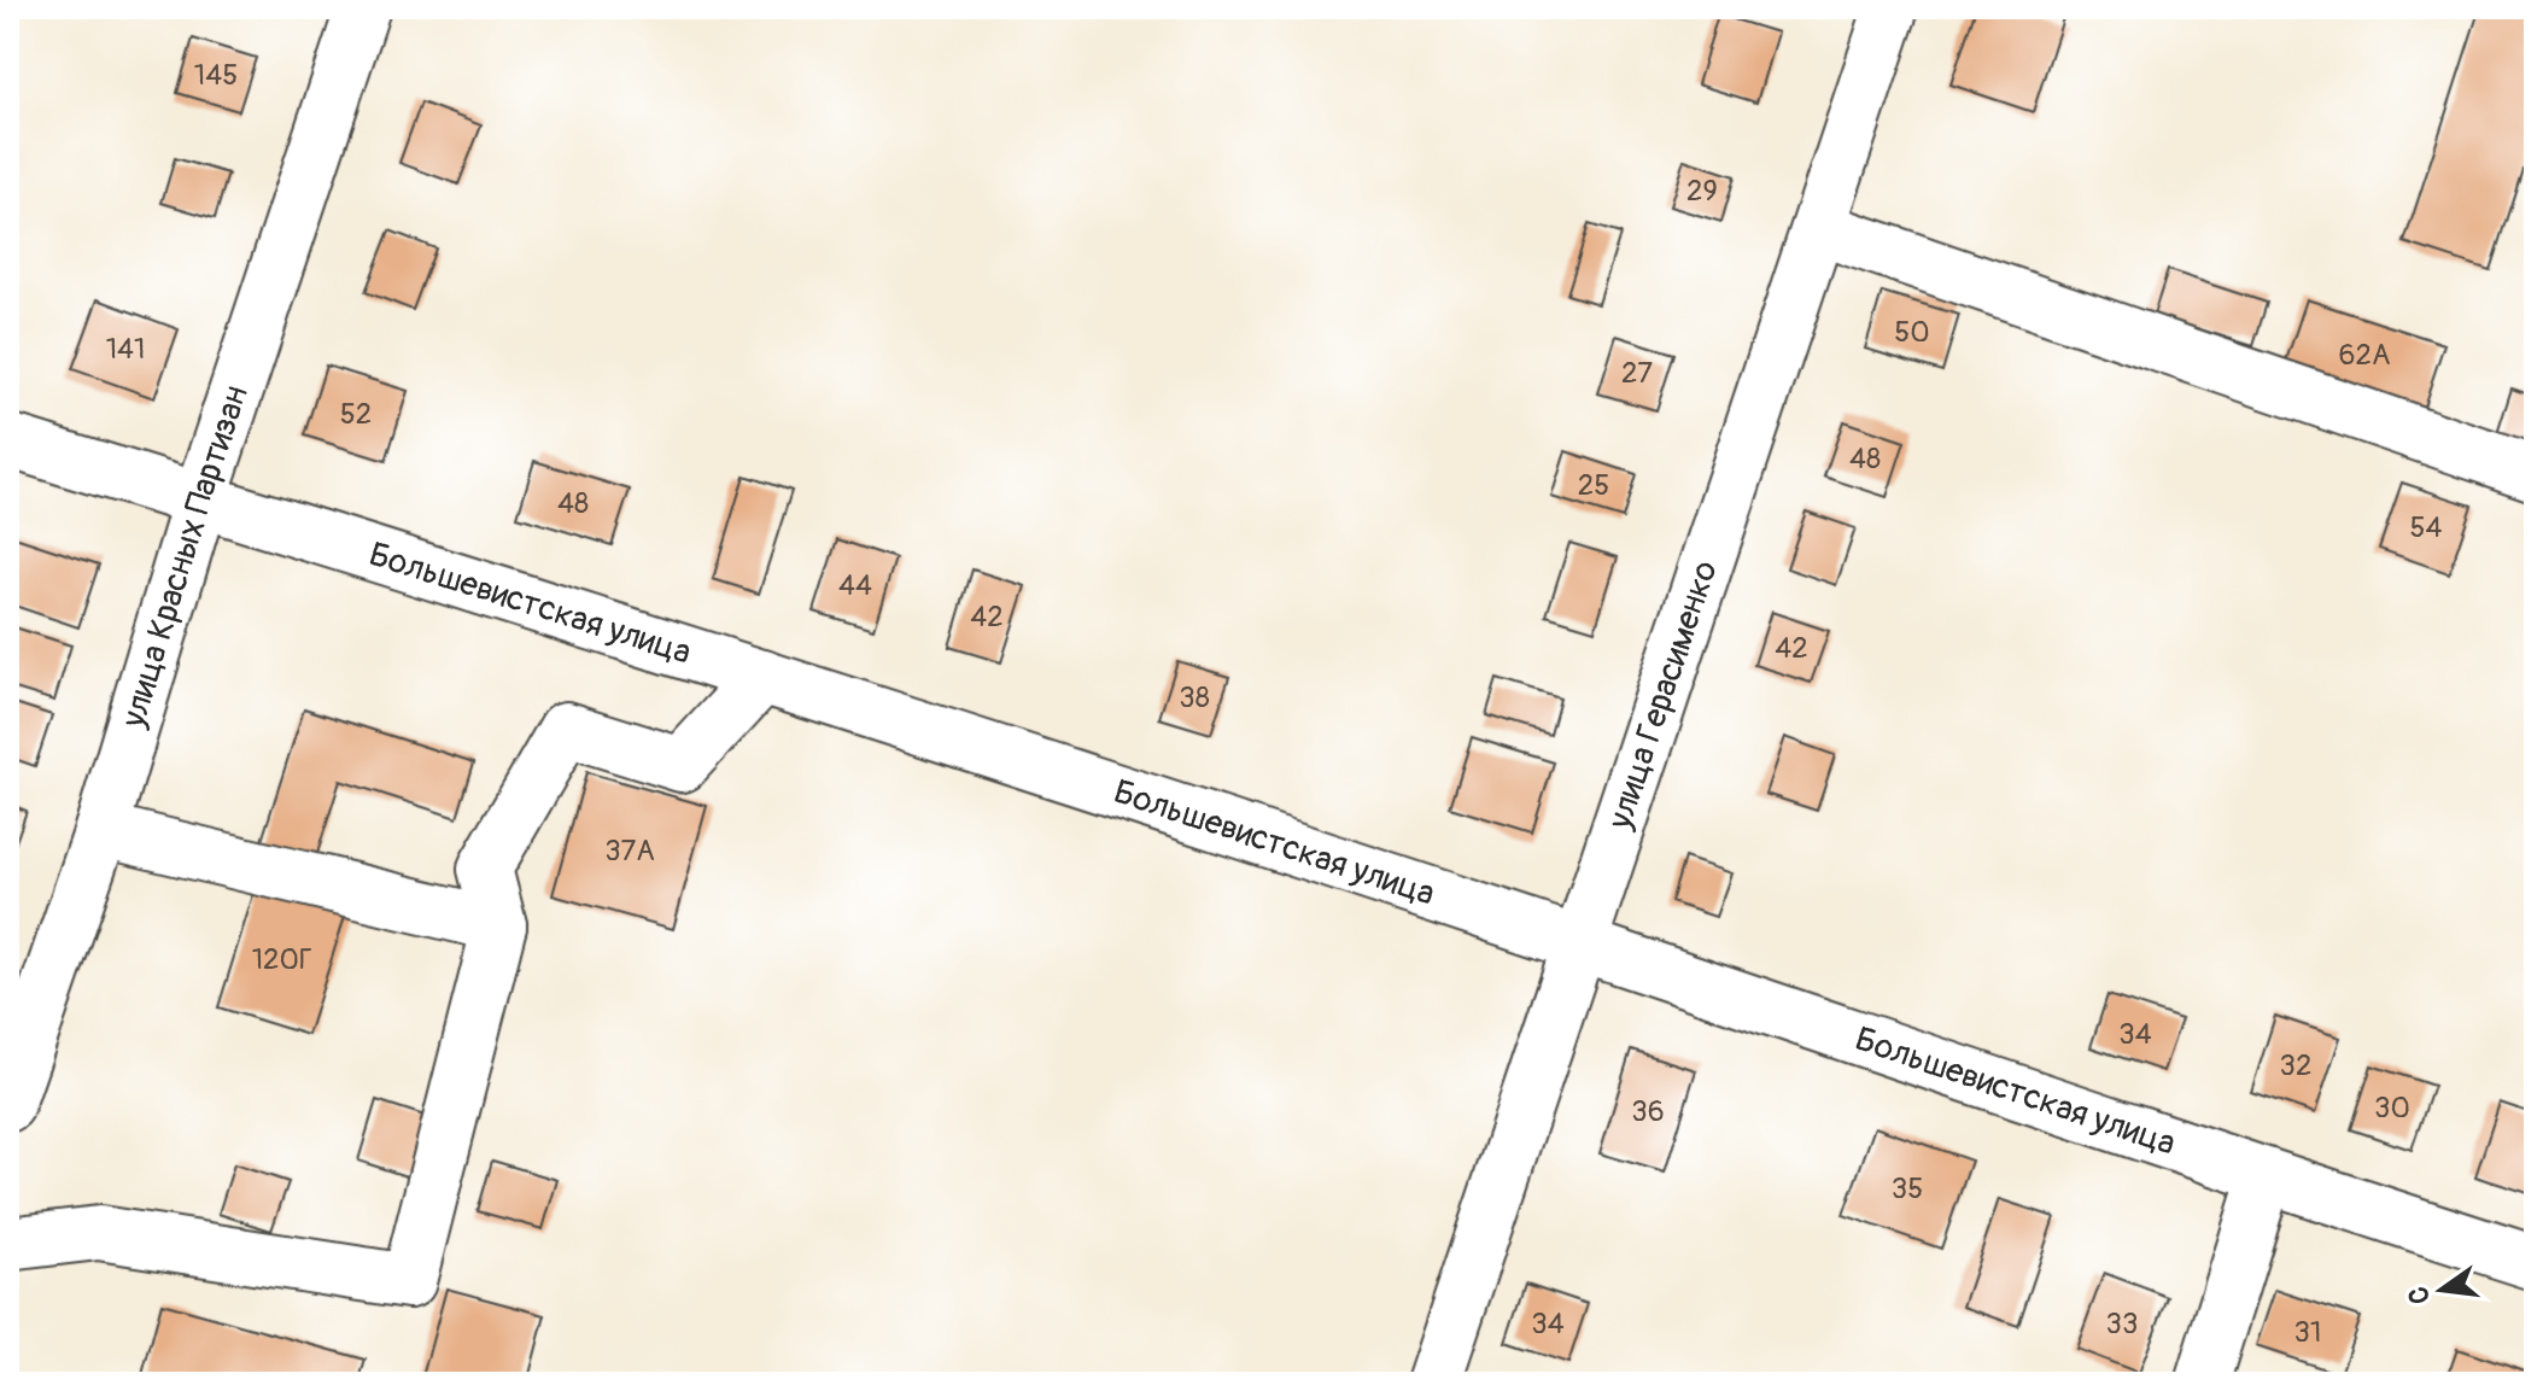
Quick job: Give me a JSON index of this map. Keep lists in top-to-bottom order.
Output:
{
  "streets": {
    "main road": ["улица Красных Партизан", "Большевистская улица", "улица Герасименко"]
  },
  "crossings": [
    ["улица Красных Партизан", "Большевистская улица"],
    ["Большевистская улица", "улица Герасименко"]
  ],
  "house_numbers": [
    "145",
    "29",
    "50",
    "141",
    "62А",
    "27",
    "52",
    "48",
    "25",
    "48",
    "54",
    "44",
    "42",
    "42",
    "38",
    "37А",
    "120Г",
    "34",
    "32",
    "30",
    "36",
    "35",
    "34",
    "33",
    "31"
  ],
  "north": "left"
}
